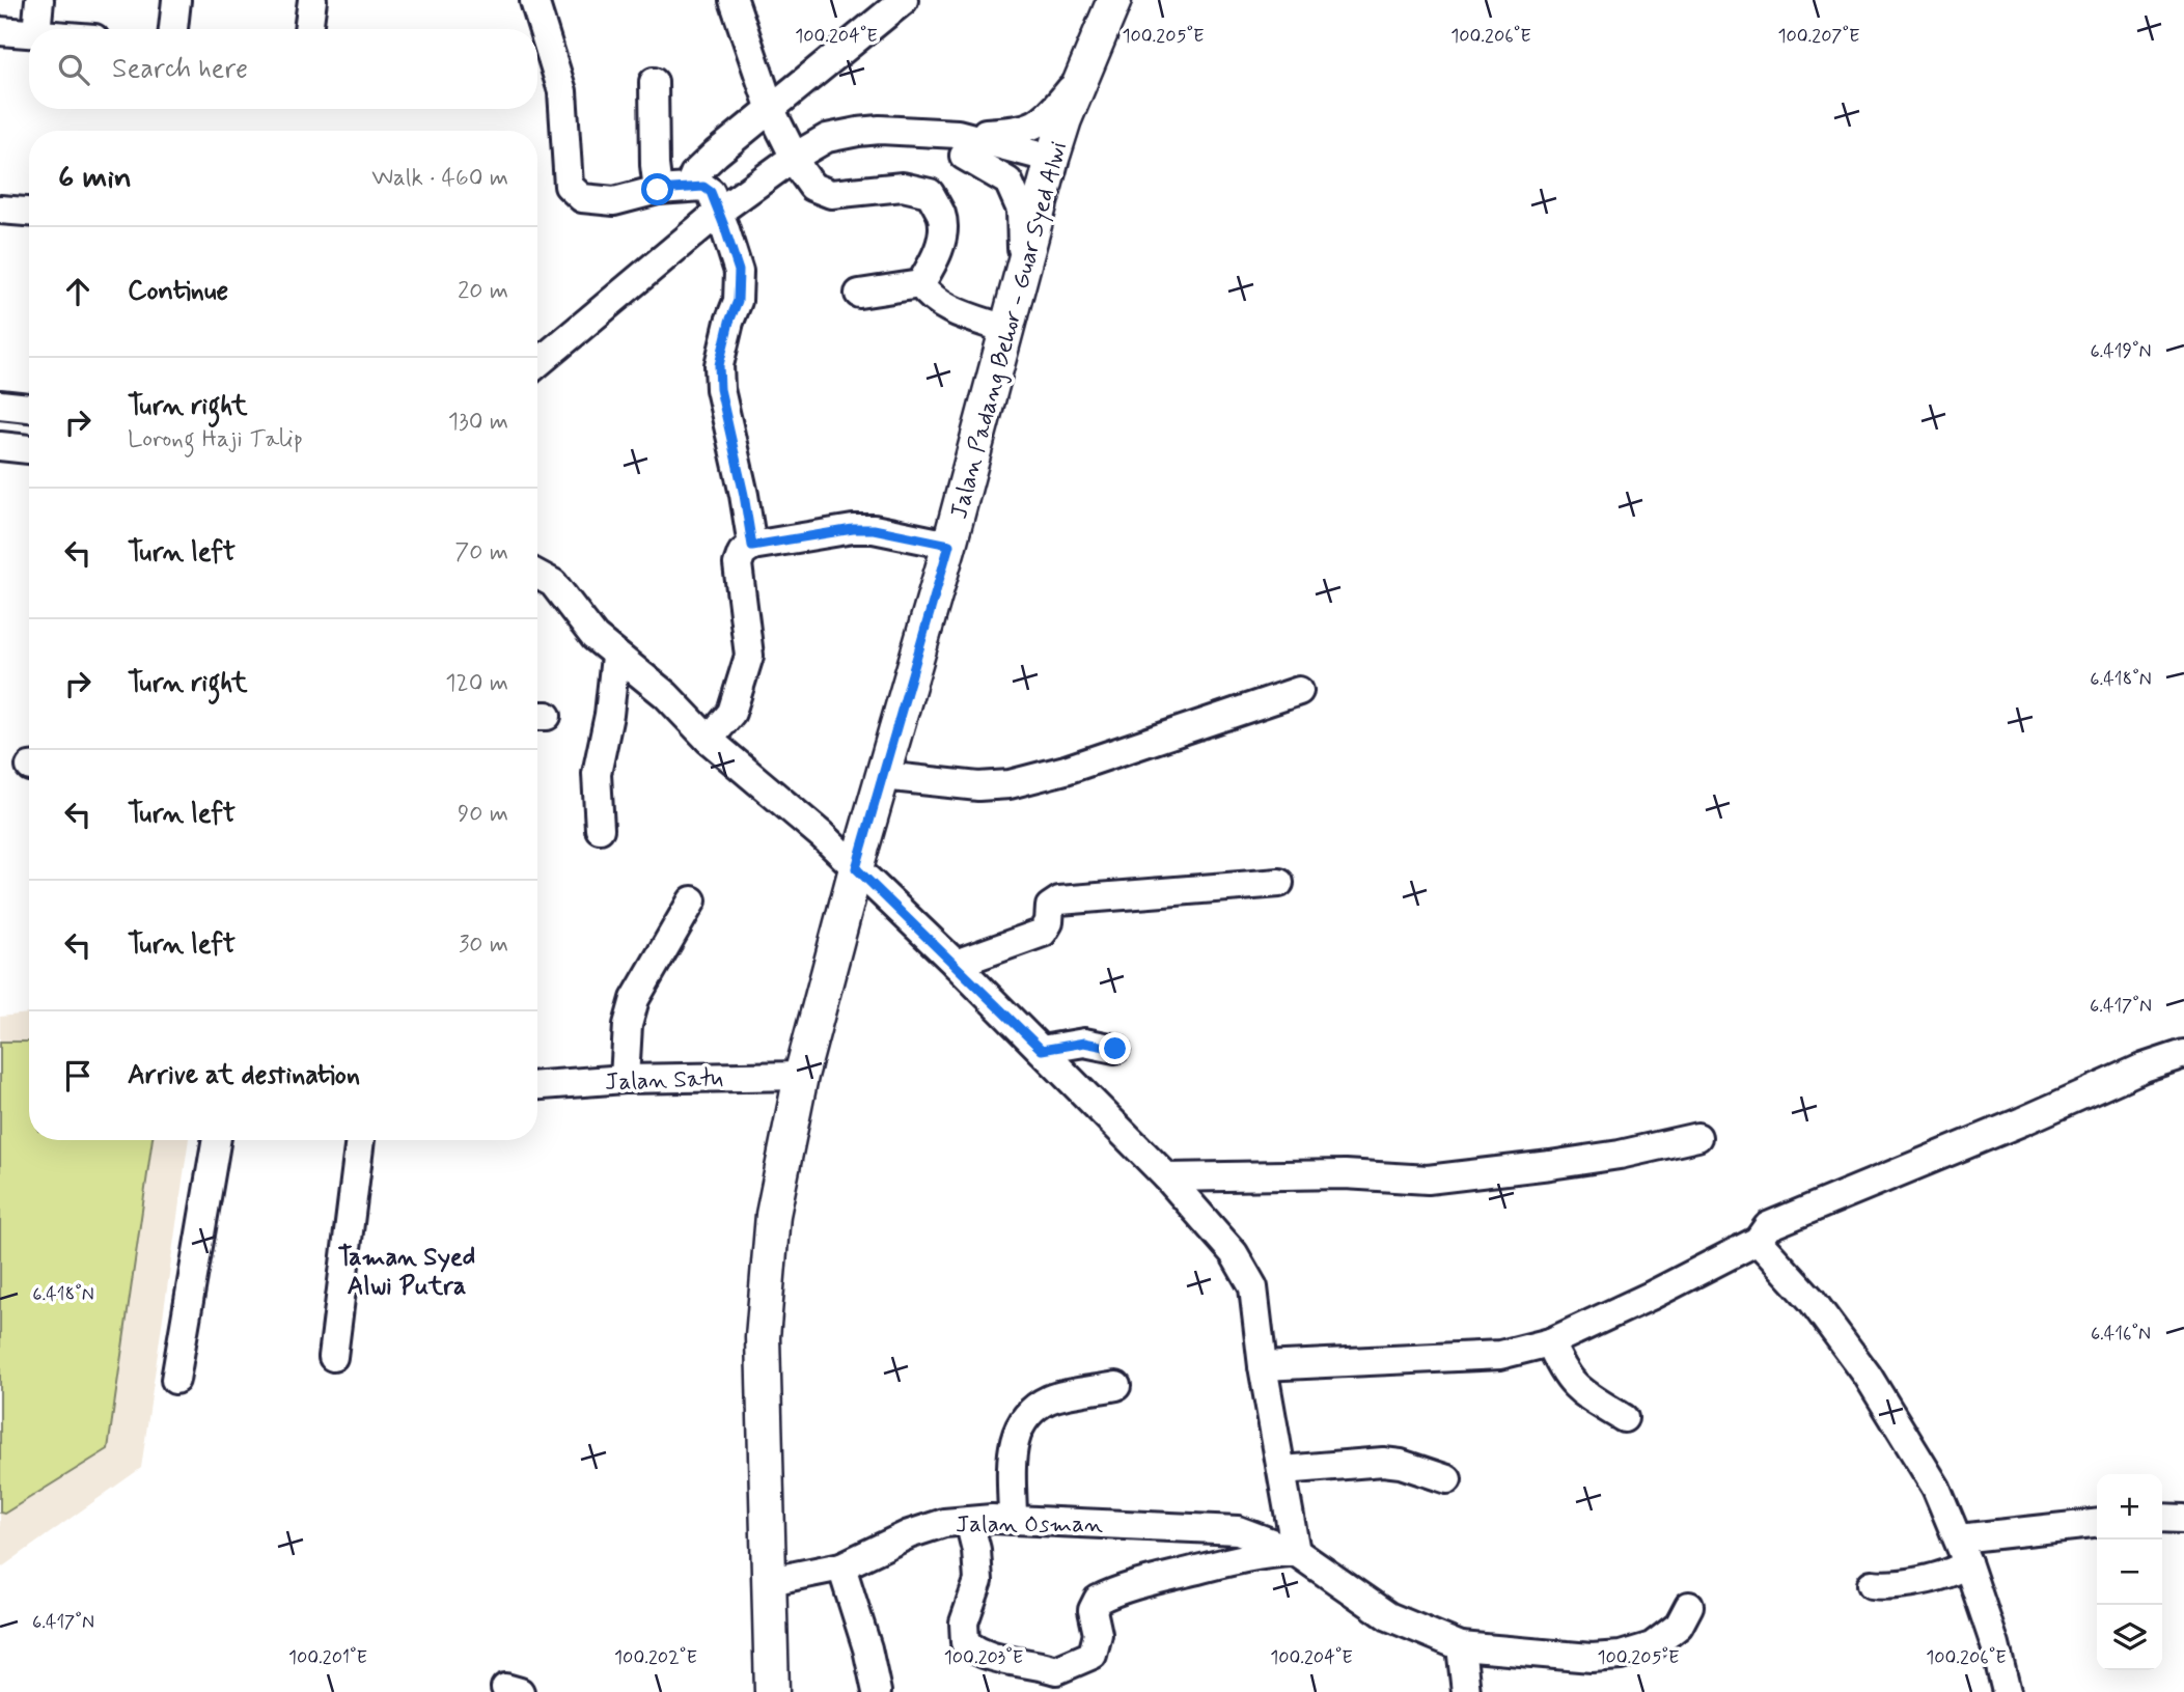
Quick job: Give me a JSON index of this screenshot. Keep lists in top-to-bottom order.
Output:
{
  "streets": {
    "main road": ["Jalan Padang Behor - Guar Syed Alwi"],
    "street": ["Jalan Satu", "Jalan Osman"]
  },
  "crossings": [
    ["Jalan Padang Behor - Guar Syed Alwi", "Jalan Satu"],
    ["Jalan Padang Behor - Guar Syed Alwi", "Jalan Osman"]
  ],
  "districts": ["Taman Syed Alwi Putra"],
  "page": {
    "search": "Search here",
    "heading": ["6 min", "Walk · 460 m"],
    "list": [
      ["Continue", "20 m"],
      ["Turn right", "Lorong Haji Talip", "130 m"],
      ["Turn left", "70 m"],
      ["Turn right", "120 m"],
      ["Turn left", "90 m"],
      ["Turn left", "30 m"],
      "Arrive at destination"
    ],
    "map_buttons": ["+", "−"]
  },
  "coordinates": [
    "100.204°E",
    "100.205°E",
    "100.206°E",
    "100.207°E",
    "6.419°N",
    "6.418°N",
    "6.417°N",
    "6.416°N",
    "100.201°E",
    "100.202°E",
    "100.203°E"
  ]
}
